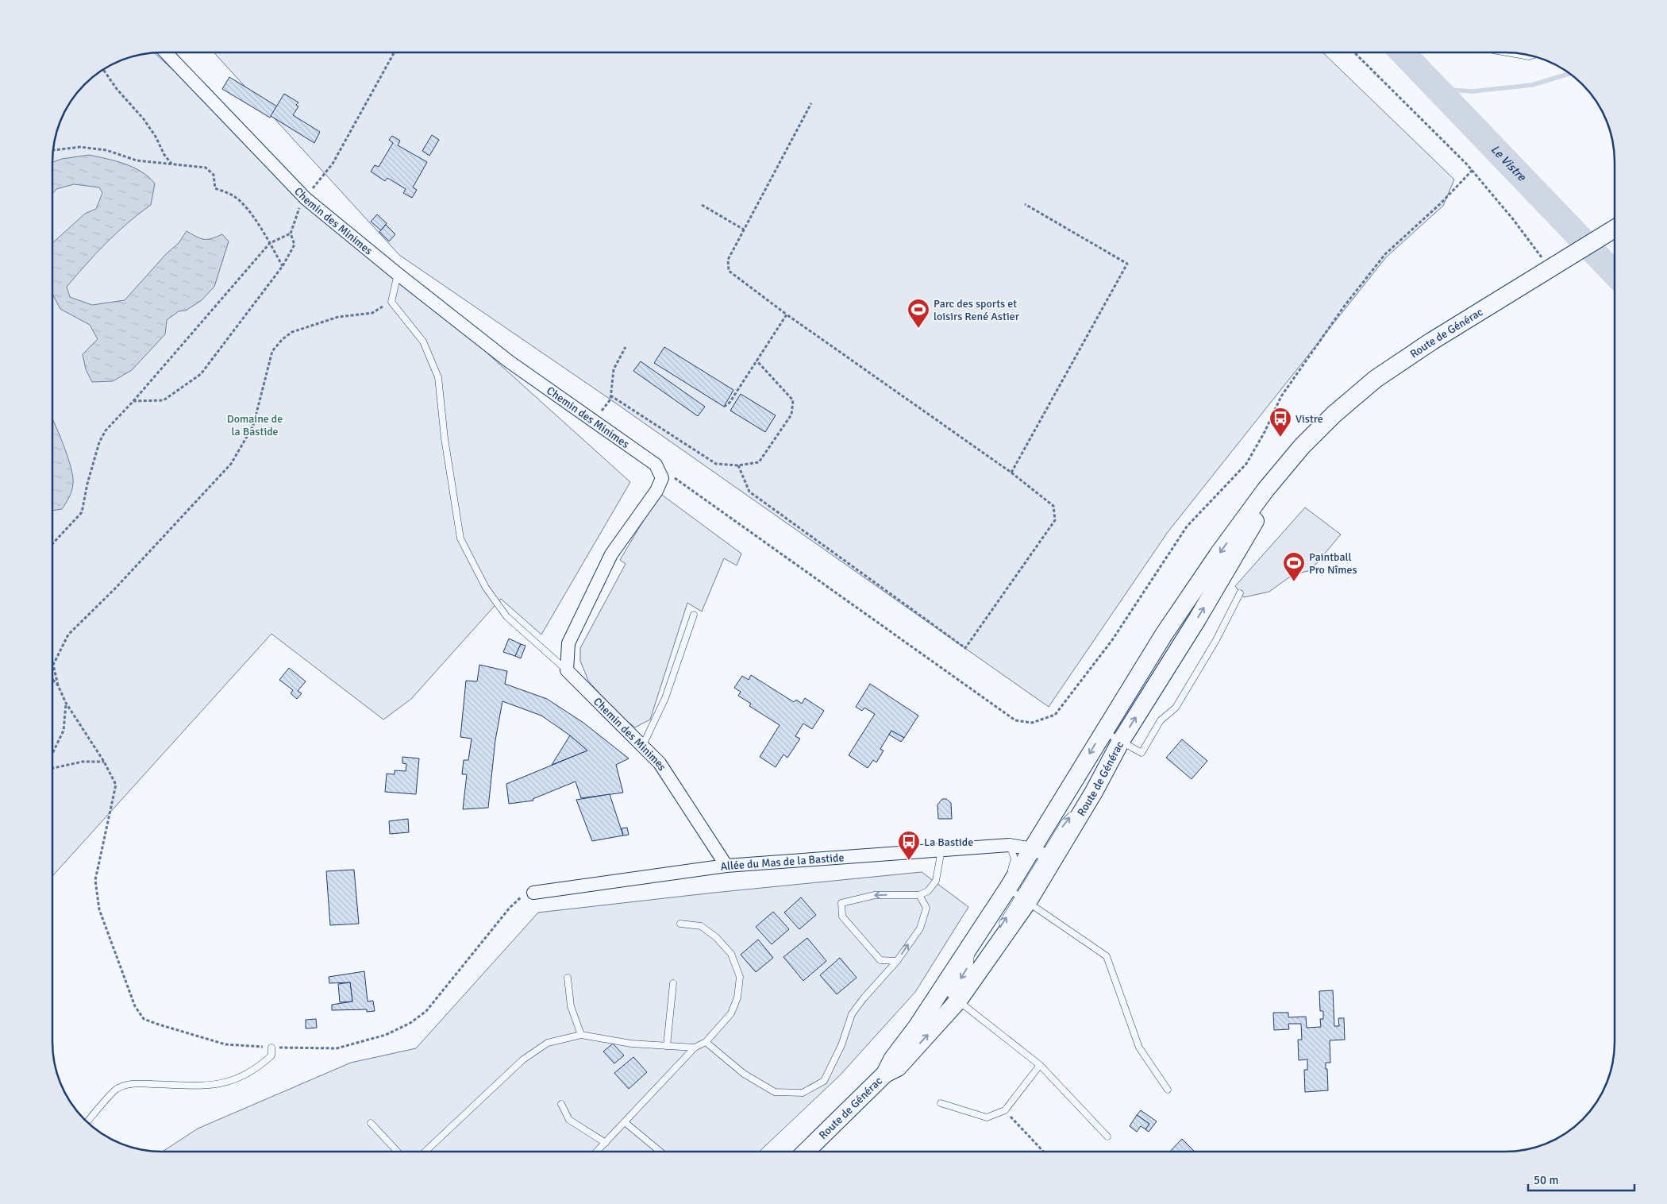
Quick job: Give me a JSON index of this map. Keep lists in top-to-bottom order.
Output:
{
  "streets": {
    "street": ["Chemin des Minimes", "Route de Générac", "Allée du Mas de la Bastide"]
  },
  "crossings": [
    ["Chemin des Minimes", "Allée du Mas de la Bastide"],
    ["Route de Générac", "Allée du Mas de la Bastide"]
  ],
  "water": ["Le Vistre"],
  "parks": ["Domaine de la Bastide"],
  "places": {
    "sports": ["Parc des sports et loisirs René Astier", "Paintball Pro Nîmes"],
    "bus stop": ["Vistre", "La Bastide"]
  },
  "scale_bar": "50 m"
}
